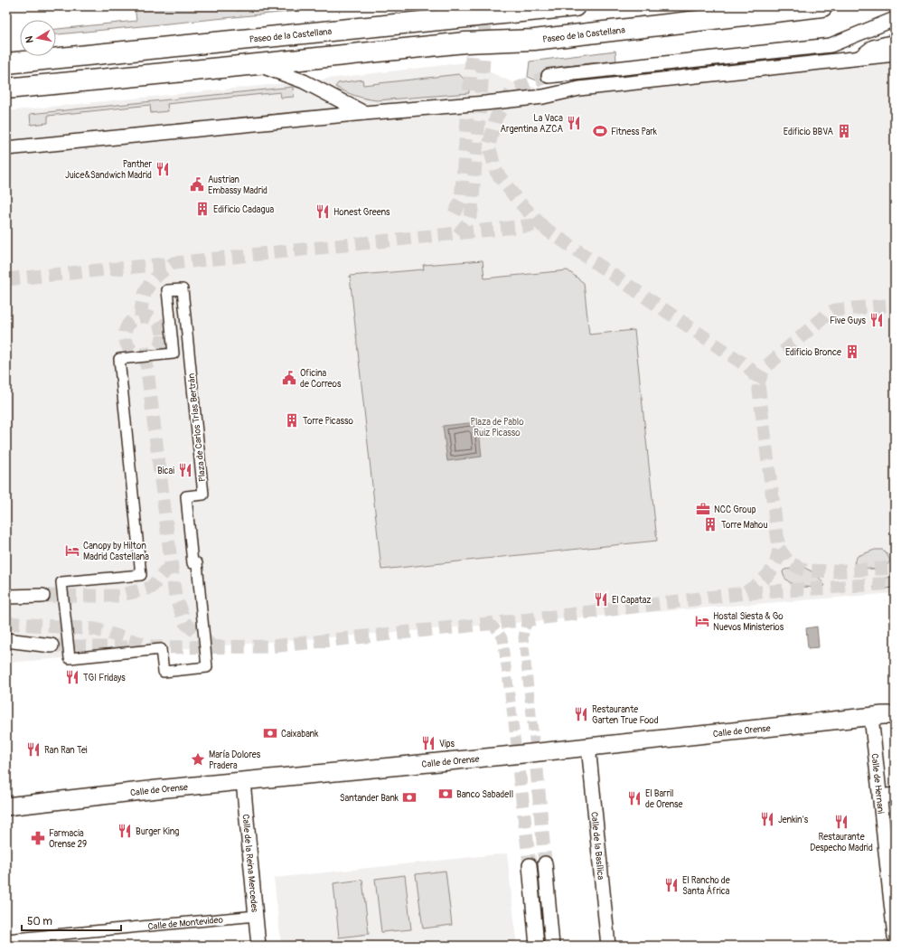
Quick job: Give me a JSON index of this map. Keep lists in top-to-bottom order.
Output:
{
  "streets": {
    "highway": ["Paseo de la Castellana"],
    "street": [
      "Plaza de Carlos Trías Bertrán",
      "Calle de Orense",
      "Calle de Hernani",
      "Calle de la Basílica",
      "Calle de la Reina Mercedes",
      "Calle de Montevideo"
    ]
  },
  "crossings": [
    ["Calle de Orense", "Calle de Hernani"],
    ["Calle de Orense", "Calle de la Basílica"],
    ["Calle de Orense", "Calle de la Reina Mercedes"],
    ["Calle de la Reina Mercedes", "Calle de Montevideo"]
  ],
  "parks": ["Plaza de Pablo Ruiz Picasso"],
  "places": {
    "restaurant": [
      "La Vaca Argentina AZCA",
      "Panther Juice&Sandwich Madrid",
      "Honest Greens",
      "Five Guys",
      "Bicai",
      "El Capataz",
      "TGI Fridays",
      "Restaurante Garten True Food",
      "Vips",
      "Ran Ran Tei",
      "El Barril de Orense",
      "Jenkin's",
      "Restaurante Despecho Madrid",
      "Burger King",
      "El Rancho de Santa África"
    ],
    "sports": ["Fitness Park"],
    "building": [
      "Edificio BBVA",
      "Edificio Cadagua",
      "Edificio Bronce",
      "Torre Picasso",
      "Torre Mahou"
    ],
    "public building": ["Austrian Embassy Madrid", "Oficina de Correos"],
    "office": ["NCC Group"],
    "hotel": ["Canopy by Hilton Madrid Castellana", "Hostal Siesta & Go Nuevos Ministerios"],
    "bank": ["Caixabank", "Banco Sabadell", "Santander Bank"],
    "place": ["María Dolores Pradera"],
    "pharmacy": ["Farmacia Orense 29"]
  },
  "scale_bar": "50 m",
  "north": "left"
}
